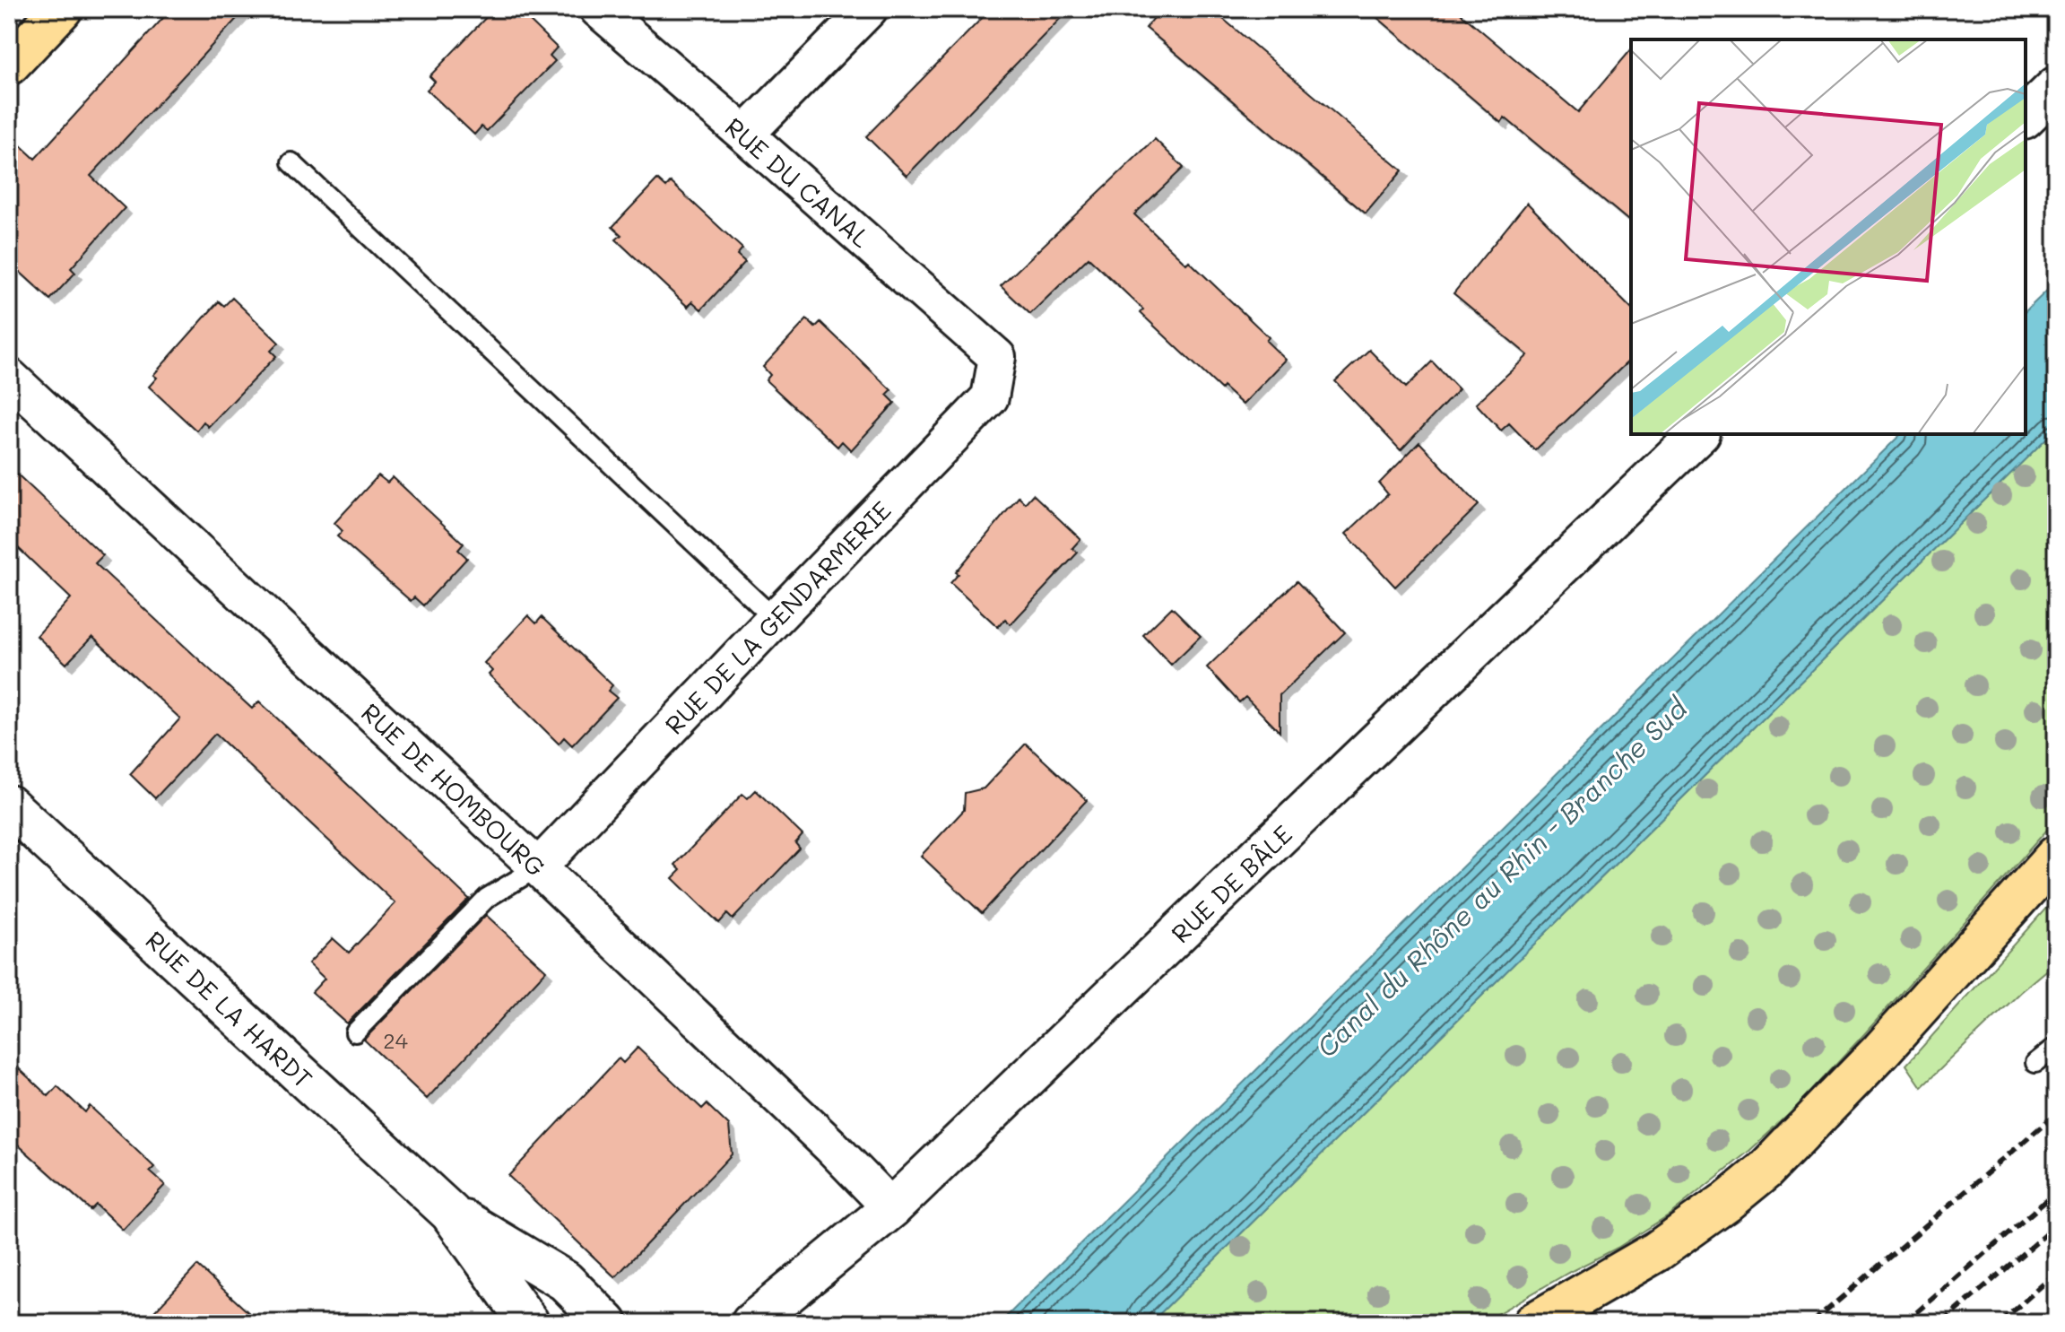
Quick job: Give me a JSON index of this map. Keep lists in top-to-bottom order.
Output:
{
  "streets": {
    "street": [
      "RUE DU CANAL",
      "RUE DE LA GENDARMERIE",
      "RUE DE HOMBOURG",
      "RUE DE BÂLE",
      "RUE DE LA HARDT"
    ]
  },
  "crossings": [
    ["RUE DU CANAL", "RUE DE LA GENDARMERIE"],
    ["RUE DE LA GENDARMERIE", "RUE DE HOMBOURG"],
    ["RUE DE HOMBOURG", "RUE DE BÂLE"]
  ],
  "water": ["Canal du Rhône au Rhin - Branche Sud"],
  "house_numbers": ["24"]
}
